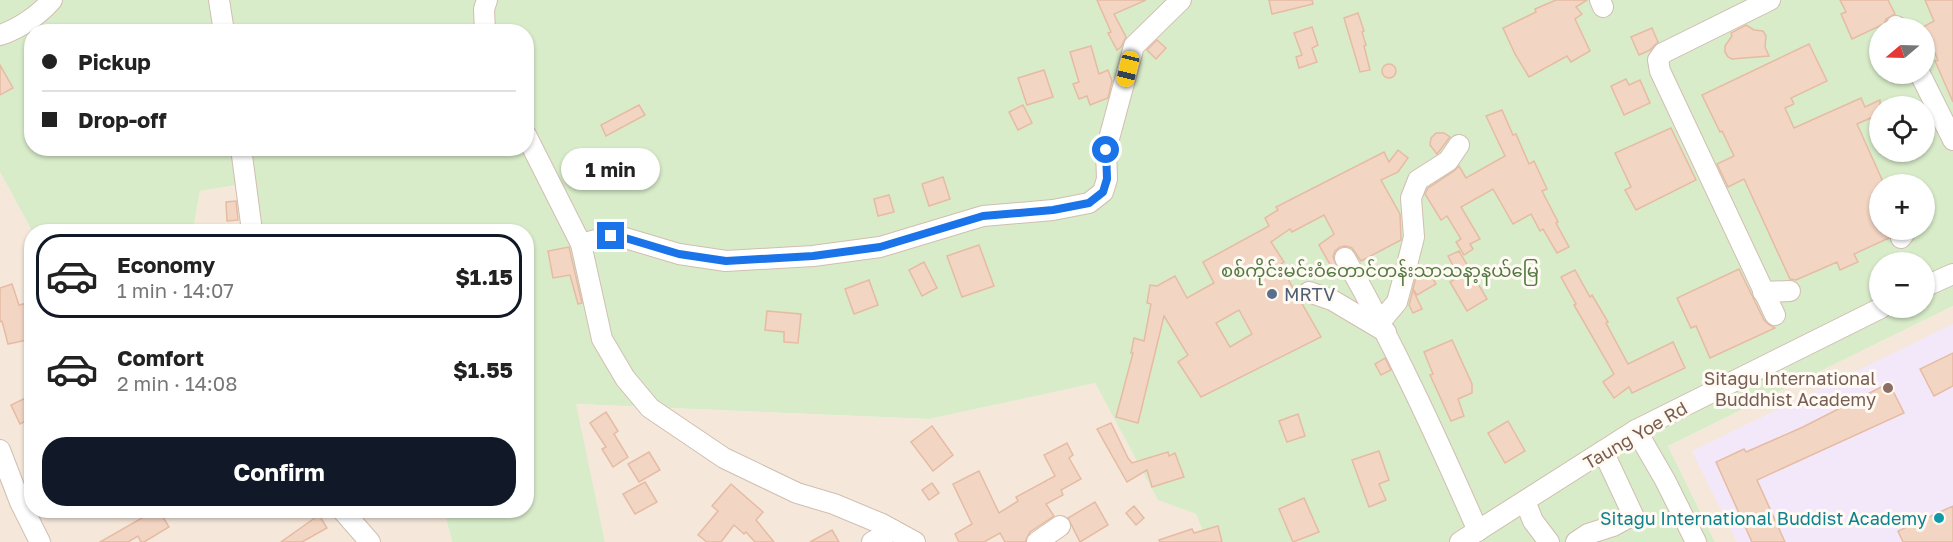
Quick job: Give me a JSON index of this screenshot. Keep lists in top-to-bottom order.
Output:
{
  "streets": {
    "street": ["Taung Yoe Rd"]
  },
  "parks": ["စစ်ကိုင်းမင်းဝံတောင်တန်းသာသနာ့နယ်မြေ"],
  "places": ["MRTV", "Sitagu International Buddhist Academy", "Sitagu International Buddist Academy"],
  "north": "left",
  "page": {
    "map_buttons": ["+", "−"],
    "banner": ["Pickup", "Drop-off"],
    "bubble": "1 min",
    "list": [
      {
        "name": "Economy",
        "note": "1 min · 14:07",
        "value": "$1.15"
      },
      {
        "name": "Comfort",
        "note": "2 min · 14:08",
        "value": "$1.55"
      }
    ],
    "buttons": "Confirm"
  }
}
